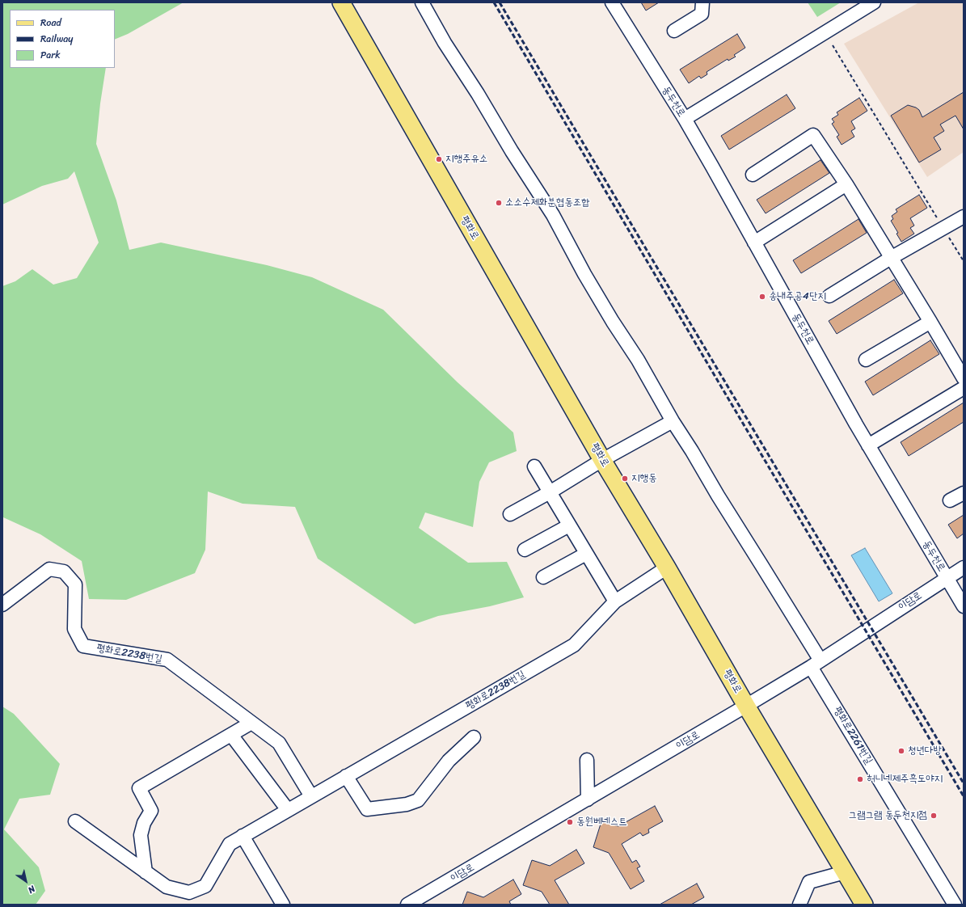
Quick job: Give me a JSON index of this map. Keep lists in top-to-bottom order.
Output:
{
  "streets": {
    "main road": ["평화로"],
    "street": [
      "동두천로",
      "이담로",
      "평화로2238번길",
      "평화로2261번길"
    ]
  },
  "crossings": [
    ["동두천로", "이담로"],
    ["평화로", "이담로"],
    ["평화로", "평화로2238번길"],
    ["이담로", "평화로2261번길"]
  ],
  "places": [
    "지행주유소",
    "소소수제화분협동조합",
    "송내주공4단지",
    "지행동",
    "청년다방",
    "허니네제주흑도야지",
    "그램그램 동두천지점",
    "동원베네스트"
  ],
  "legend": ["Road", "Railway", "Park"],
  "north": "bottom right"
}
